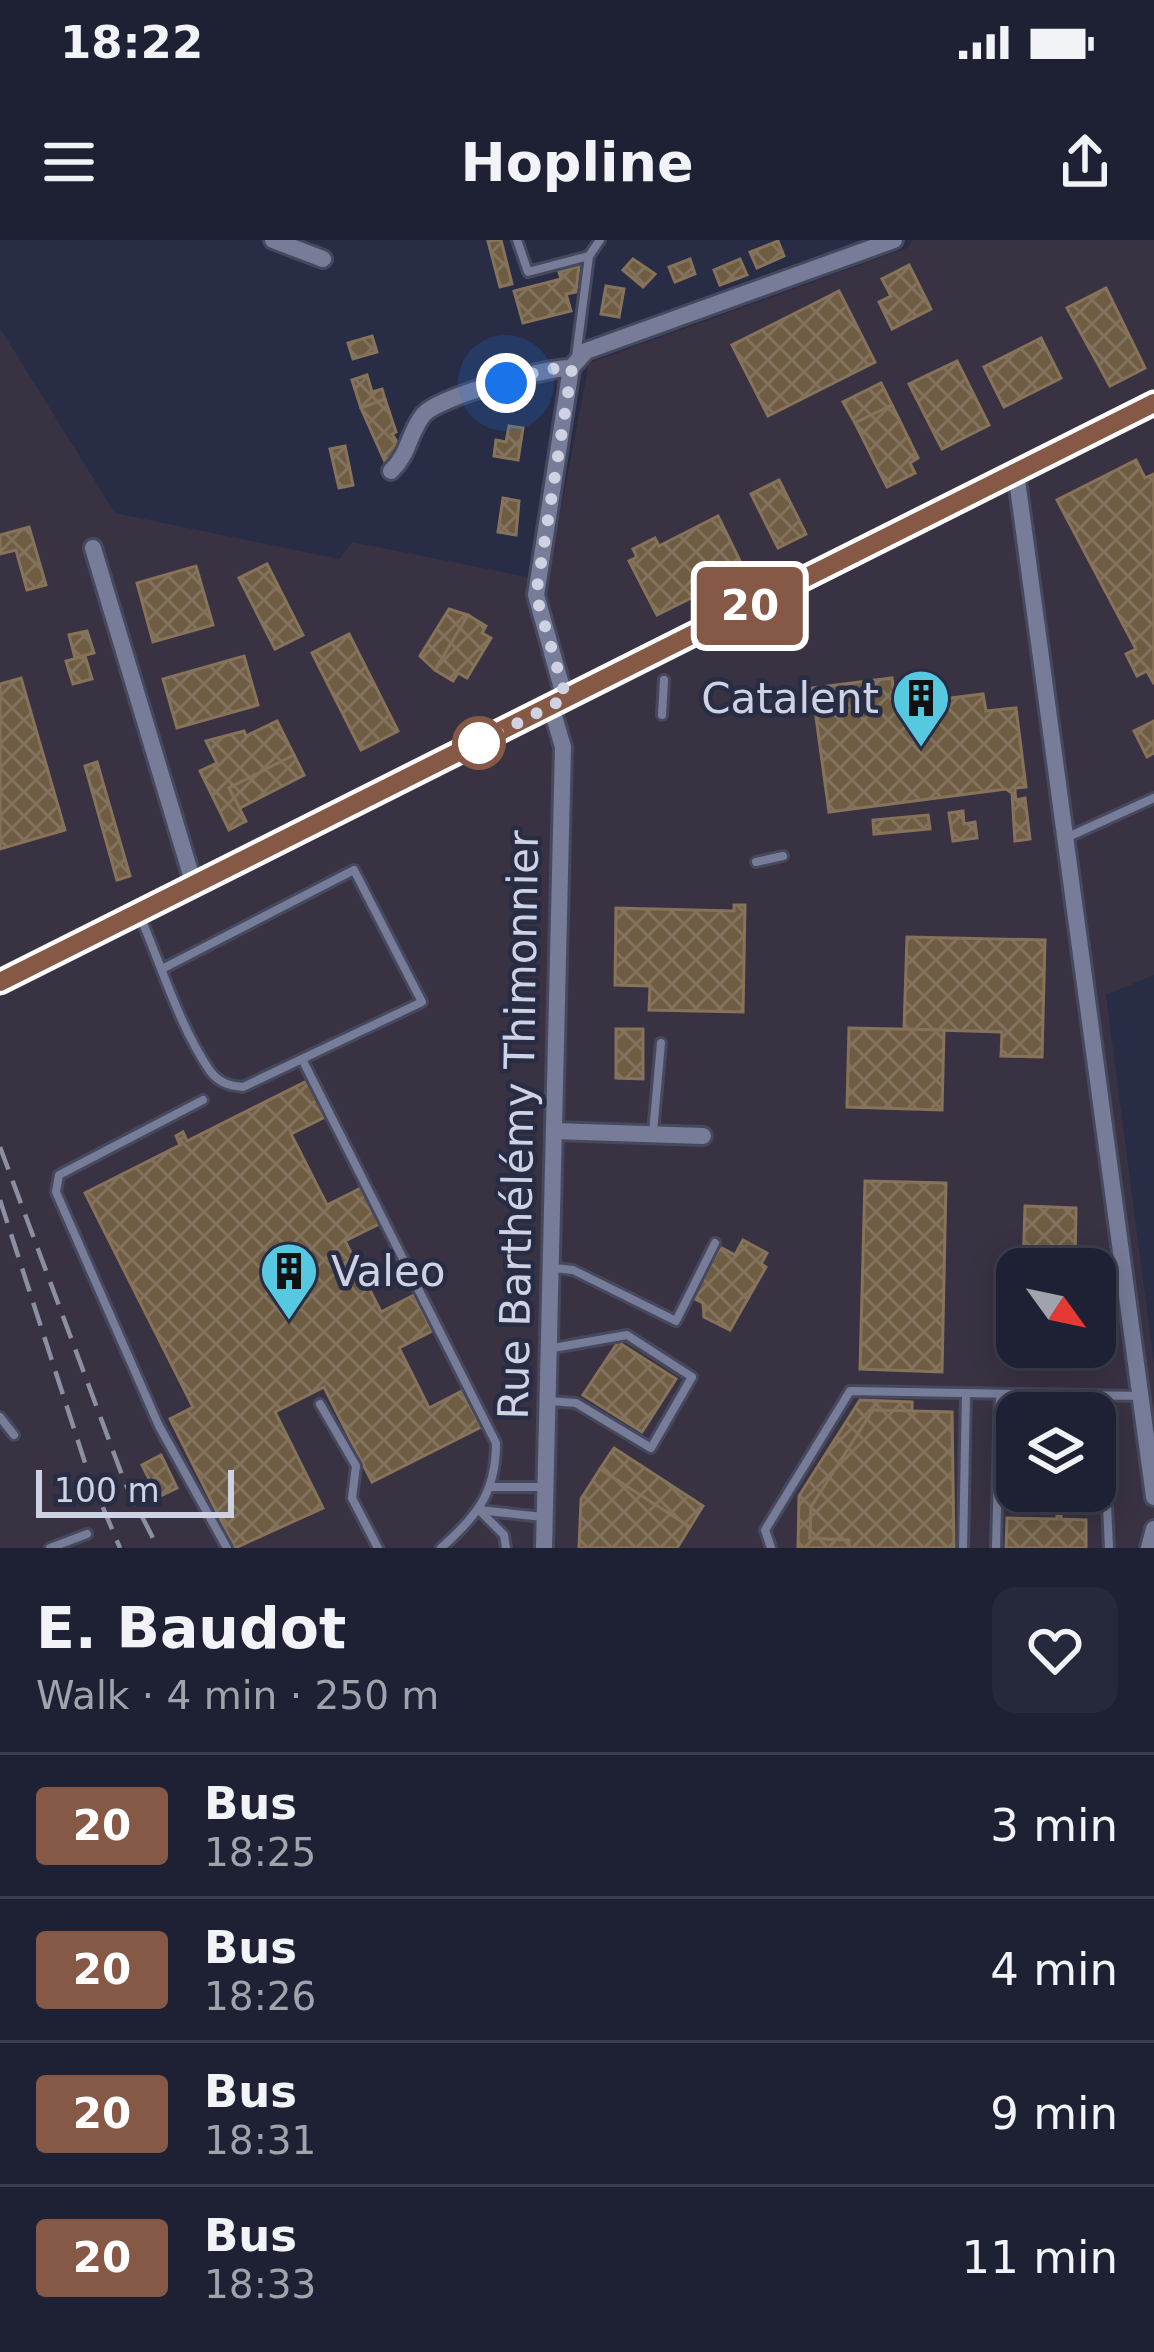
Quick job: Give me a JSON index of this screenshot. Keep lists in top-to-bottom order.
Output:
{
  "streets": {
    "street": ["Rue Barthélémy Thimonnier"]
  },
  "places": {
    "building": ["Catalent", "Valeo"]
  },
  "lines": ["bus line 20"],
  "scale_bar": "100 m",
  "north": "bottom right",
  "page": {
    "status": "18:22",
    "header": "Hopline",
    "on_map": "20",
    "scale": "100 m",
    "heading": ["E. Baudot", "Walk · 4 min · 250 m"],
    "list": [
      {
        "mark": "20",
        "name": "Bus",
        "note": "18:25",
        "value": "3 min"
      },
      {
        "mark": "20",
        "name": "Bus",
        "note": "18:26",
        "value": "4 min"
      },
      {
        "mark": "20",
        "name": "Bus",
        "note": "18:31",
        "value": "9 min"
      },
      {
        "mark": "20",
        "name": "Bus",
        "note": "18:33",
        "value": "11 min"
      }
    ]
  }
}
